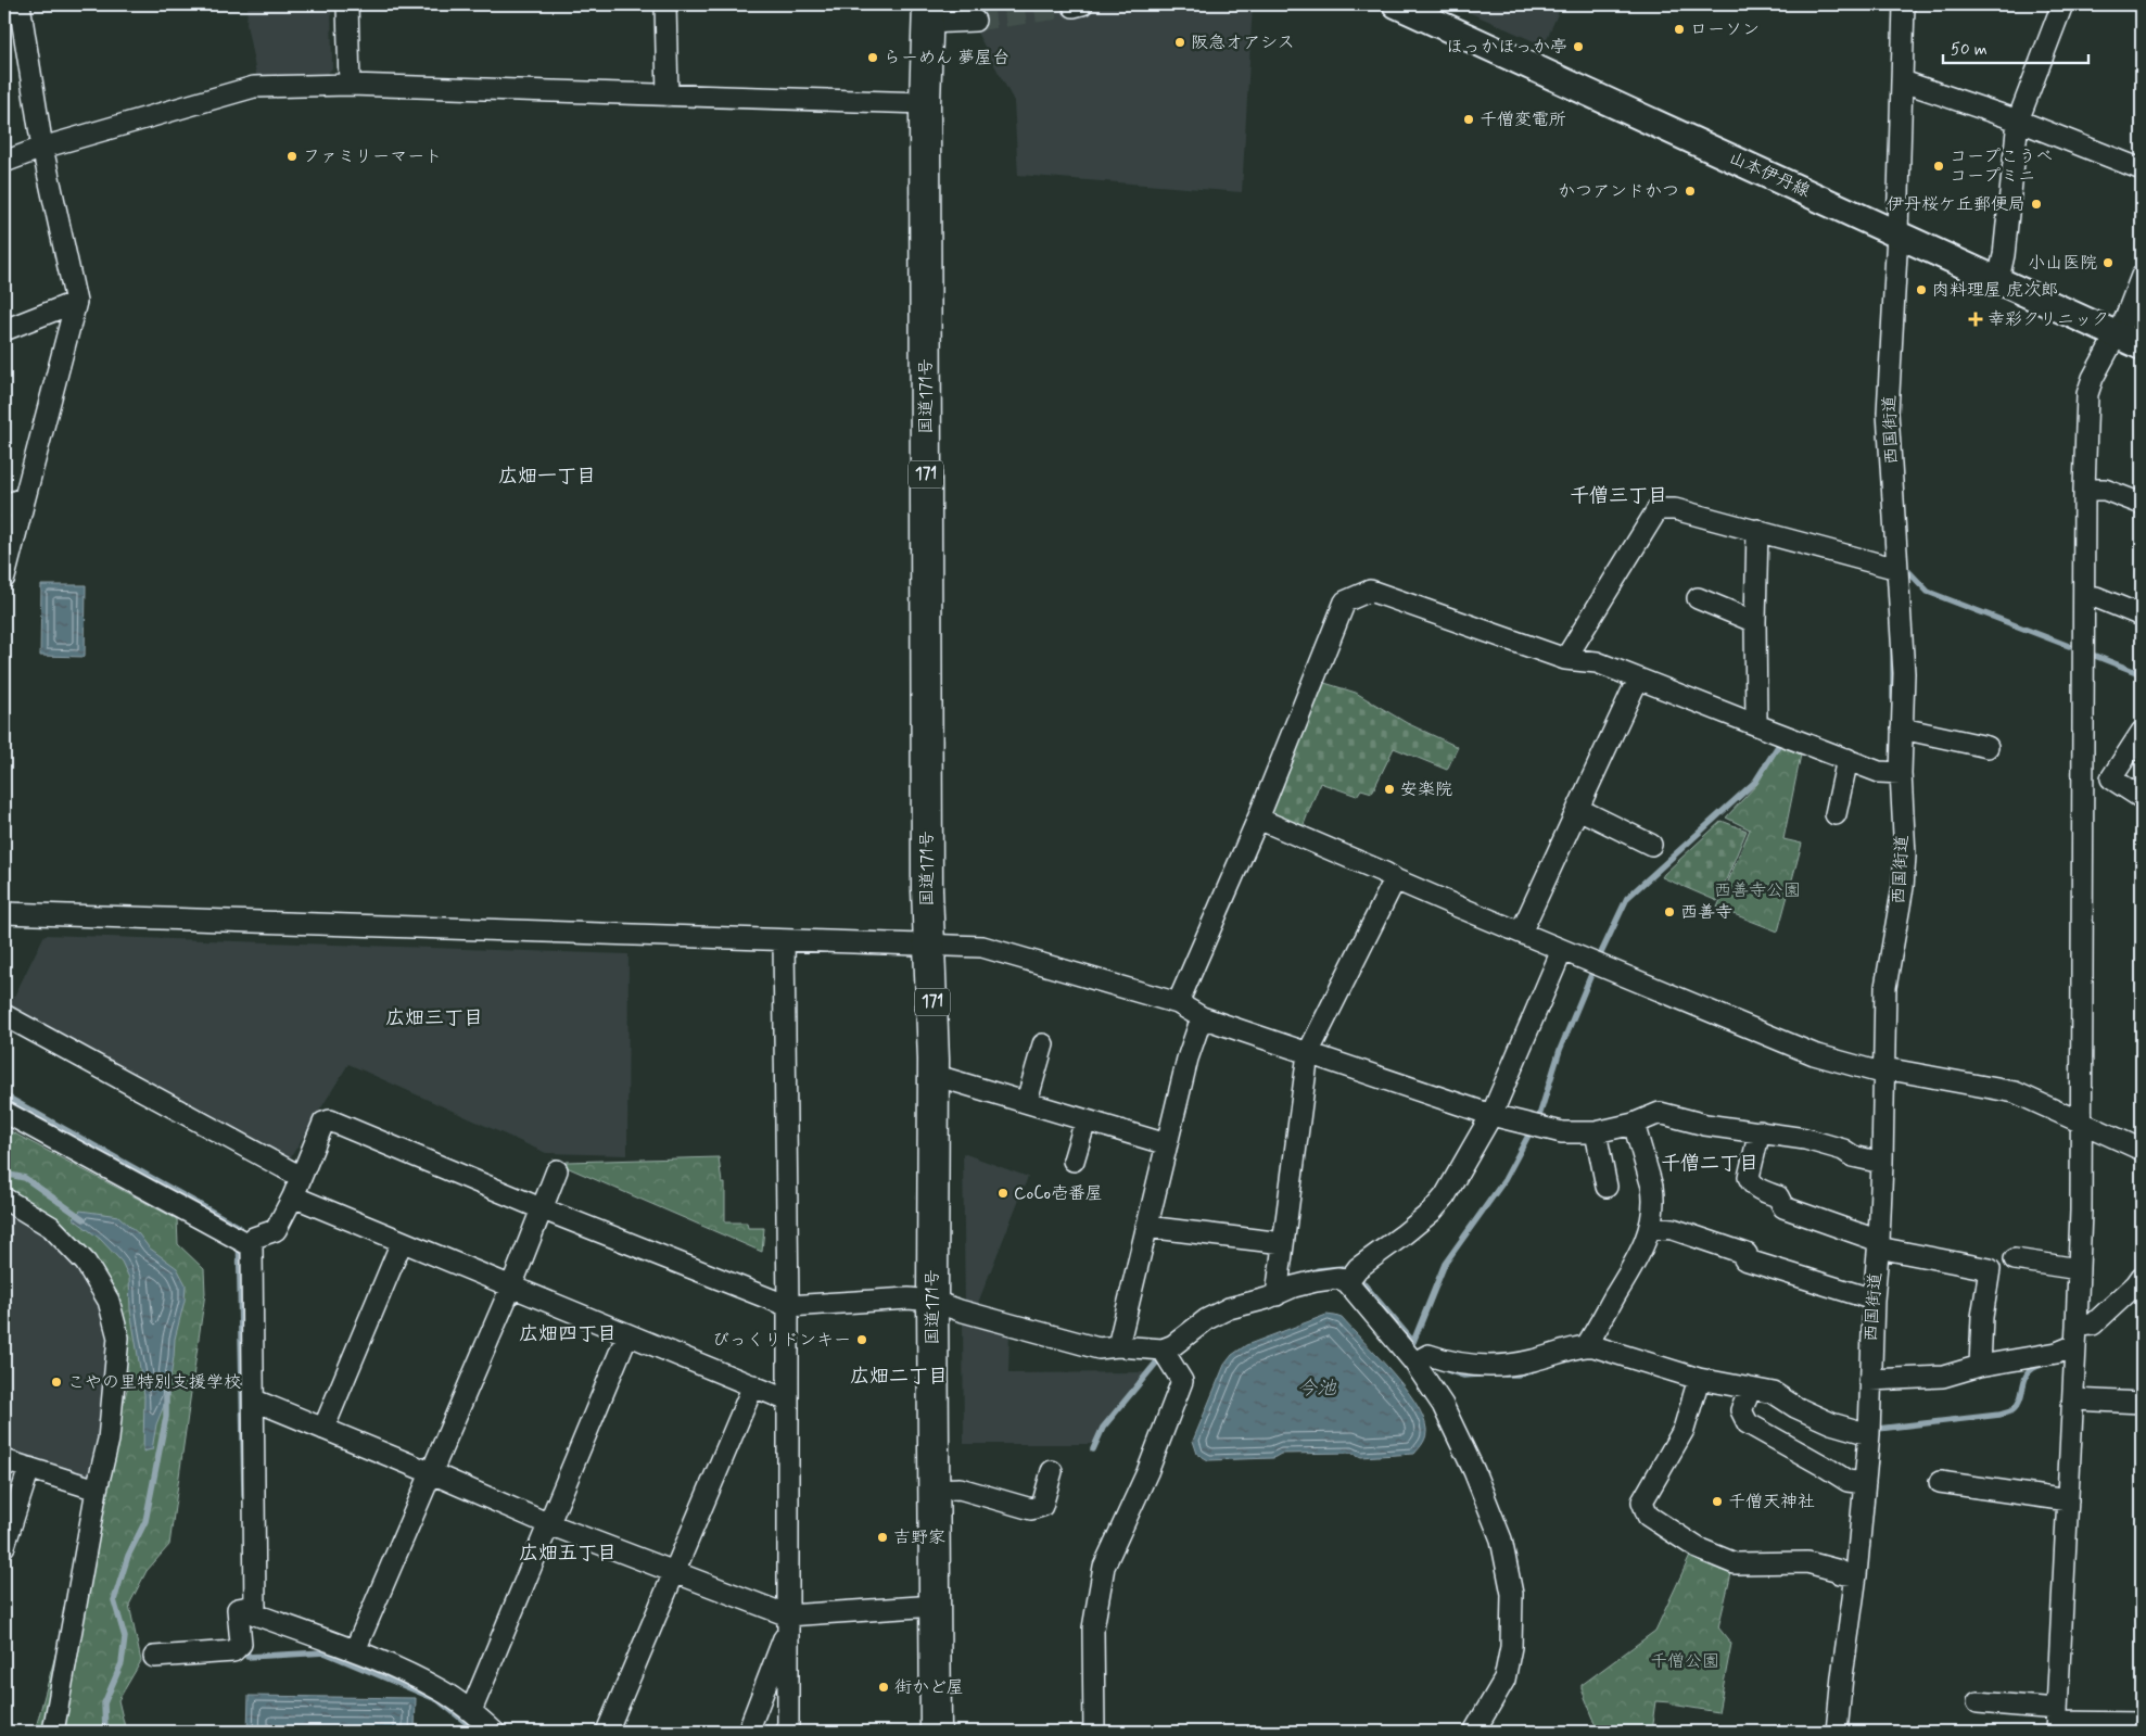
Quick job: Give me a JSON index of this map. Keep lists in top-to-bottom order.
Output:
{
  "streets": {
    "highway": ["国道171号", "171"],
    "main road": ["山本伊丹線"],
    "street": ["西国街道"]
  },
  "crossings": [
    ["山本伊丹線", "西国街道"]
  ],
  "districts": [
    "広畑一丁目",
    "千僧三丁目",
    "広畑三丁目",
    "千僧二丁目",
    "広畑四丁目",
    "広畑二丁目",
    "広畑五丁目"
  ],
  "water": ["今池"],
  "parks": ["西善寺公園", "千僧公園"],
  "places": {
    "other": [
      "ローソン",
      "阪急オアシス",
      "ほっかほっか亭",
      "らーめん 夢屋台",
      "千僧変電所",
      "ファミリーマート",
      "コープこうべ コープミニ",
      "かつアンドかつ",
      "伊丹桜ケ丘郵便局",
      "小山医院",
      "肉料理屋 虎次郎",
      "安楽院",
      "西善寺",
      "CoCo壱番屋",
      "びっくりドンキー",
      "こやの里特別支援学校",
      "千僧天神社",
      "吉野家",
      "街かど屋"
    ],
    "health": ["幸彩クリニック"]
  },
  "scale_bar": "50 m"
}
